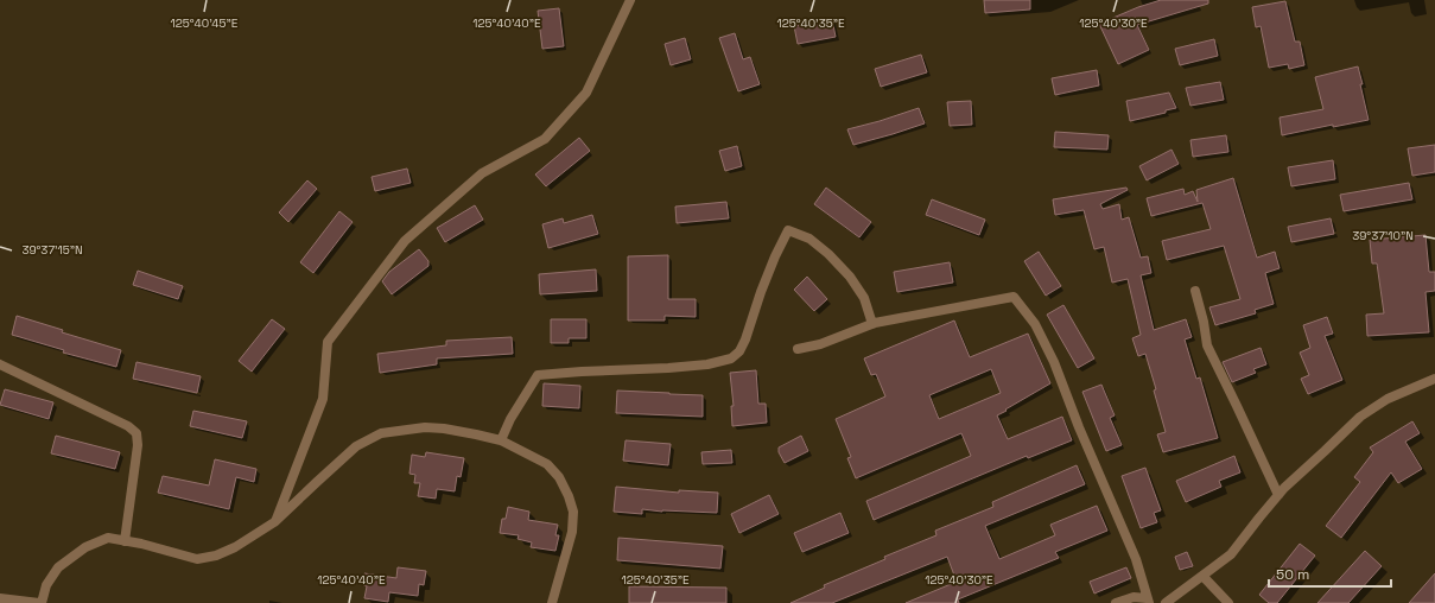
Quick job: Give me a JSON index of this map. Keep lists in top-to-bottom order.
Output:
{
  "scale_bar": "50 m",
  "coordinates": [
    "125°40'45\"E",
    "125°40'40\"E",
    "125°40'35\"E",
    "125°40'30\"E",
    "39°37'10\"N",
    "39°37'15\"N"
  ]
}
